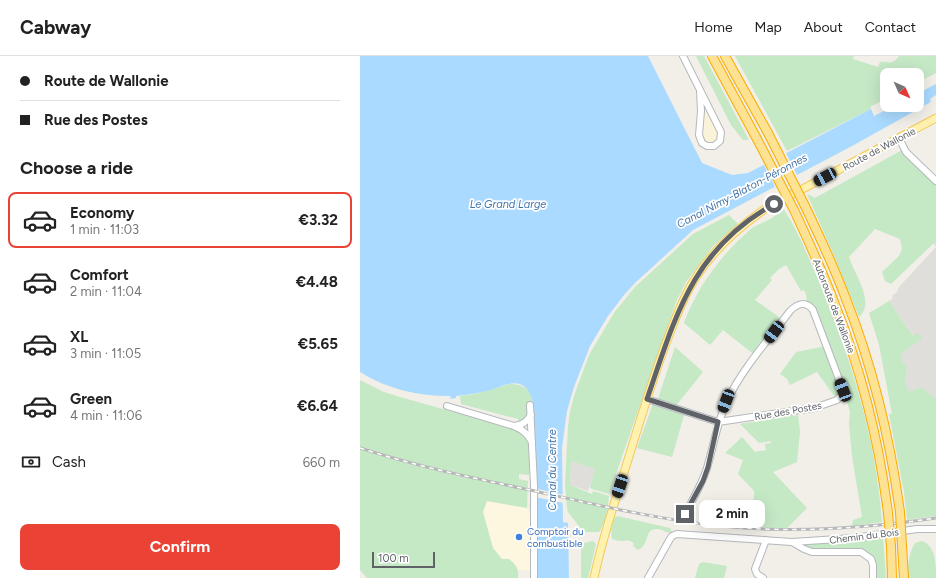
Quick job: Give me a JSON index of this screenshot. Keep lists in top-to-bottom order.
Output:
{
  "streets": {
    "highway": ["Autoroute de Wallonie"],
    "main road": ["Route de Wallonie"],
    "street": ["Rue des Postes", "Chemin du Bois"]
  },
  "crossings": [
    ["Route de Wallonie", "Rue des Postes"]
  ],
  "water": ["Canal Nimy-Blaton-Péronnes", "Le Grand Large", "Canal du Centre"],
  "places": ["Comptoir du combustible"],
  "scale_bar": "100 m",
  "north": "bottom right",
  "page": {
    "header": "Cabway",
    "nav": [
      "Home",
      "Map",
      "About",
      "Contact"
    ],
    "banner": ["Route de Wallonie", "Rue des Postes"],
    "heading": "Choose a ride",
    "list": [
      {
        "name": "Economy",
        "note": "1 min · 11:03",
        "value": "€3.32"
      },
      {
        "name": "Comfort",
        "note": "2 min · 11:04",
        "value": "€4.48"
      },
      {
        "name": "XL",
        "note": "3 min · 11:05",
        "value": "€5.65"
      },
      {
        "name": "Green",
        "note": "4 min · 11:06",
        "value": "€6.64"
      }
    ],
    "pay": ["Cash", "660 m"],
    "bubble": "2 min",
    "buttons": "Confirm",
    "scale": "100 m"
  }
}
